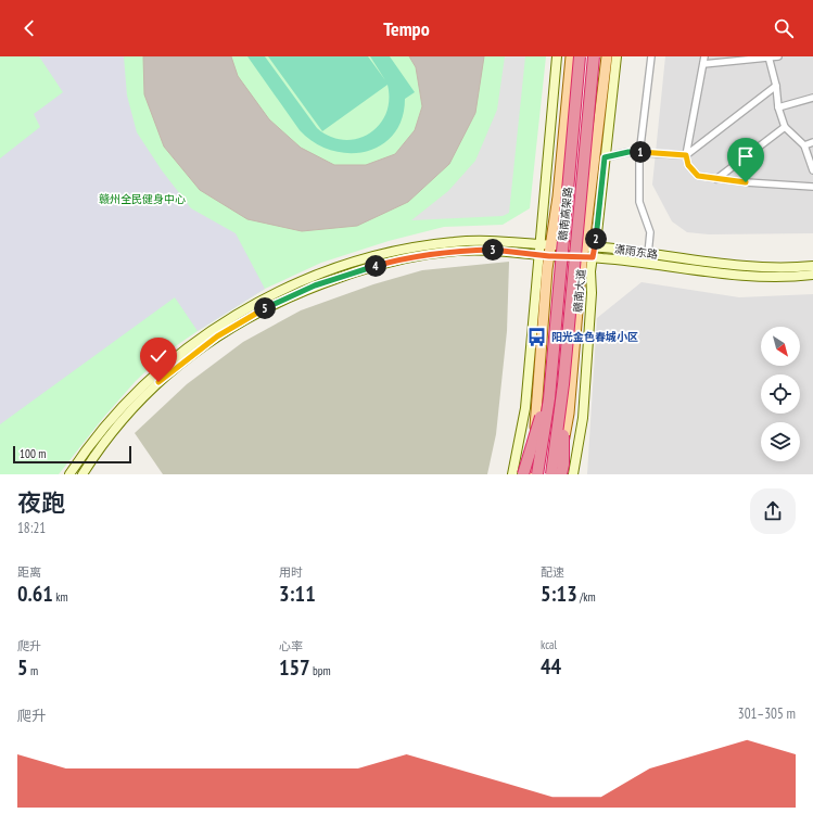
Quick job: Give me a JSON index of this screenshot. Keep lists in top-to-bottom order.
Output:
{
  "streets": {
    "highway": ["赣南高架路"],
    "main road": ["潇雨东路", "赣南大道"]
  },
  "crossings": [
    ["潇雨东路", "赣南大道"]
  ],
  "parks": ["赣州全民健身中心"],
  "places": {
    "bus stop": ["阳光金色春城小区"]
  },
  "scale_bar": "100 m",
  "north": "bottom right",
  "page": {
    "header": "Tempo",
    "pins": [
      "1",
      "2",
      "3",
      "4",
      "5"
    ],
    "scale": "100 m",
    "heading": ["夜跑", "18:21"],
    "stats": [
      ["距离", "0.61 km"],
      ["用时", "3:11"],
      ["配速", "5:13 /km"],
      ["爬升", "5 m"],
      ["心率", "157 bpm"],
      ["kcal", "44"]
    ],
    "chart": ["爬升", "301–305 m"]
  }
}
